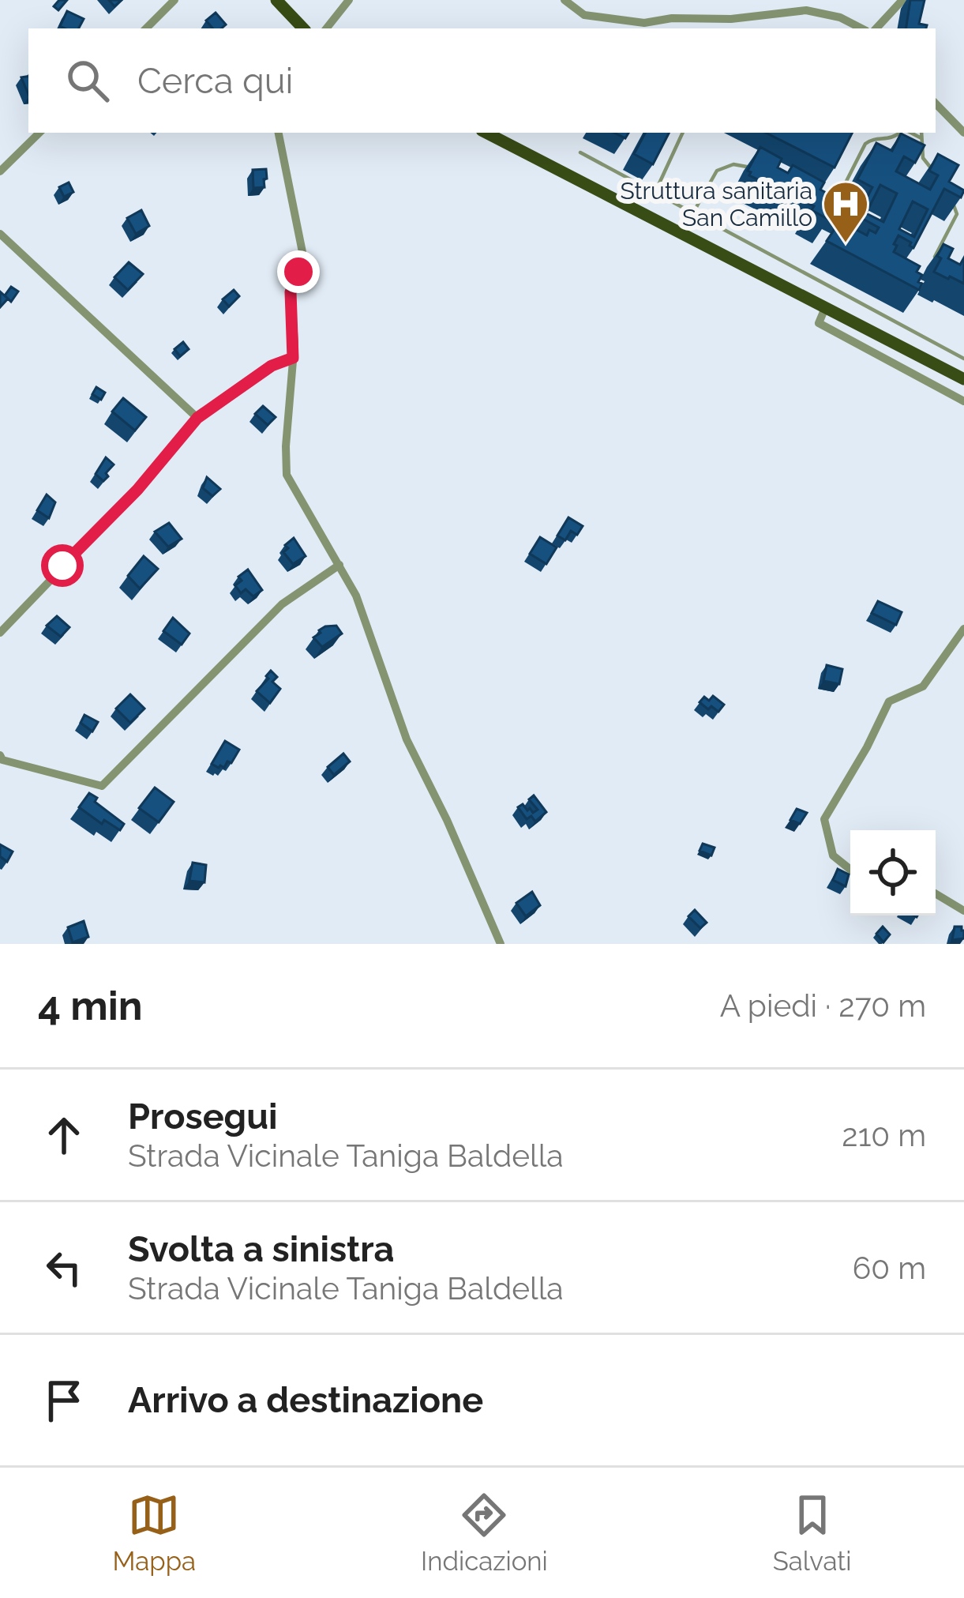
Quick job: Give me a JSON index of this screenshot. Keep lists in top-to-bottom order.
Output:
{
  "places": {
    "hospital": ["Struttura sanitaria San Camillo"]
  },
  "page": {
    "search": "Cerca qui",
    "heading": ["4 min", "A piedi · 270 m"],
    "list": [
      ["Prosegui", "Strada Vicinale Taniga Baldella", "210 m"],
      ["Svolta a sinistra", "Strada Vicinale Taniga Baldella", "60 m"],
      "Arrivo a destinazione"
    ],
    "nav": ["Mappa", "Indicazioni", "Salvati"]
  }
}
